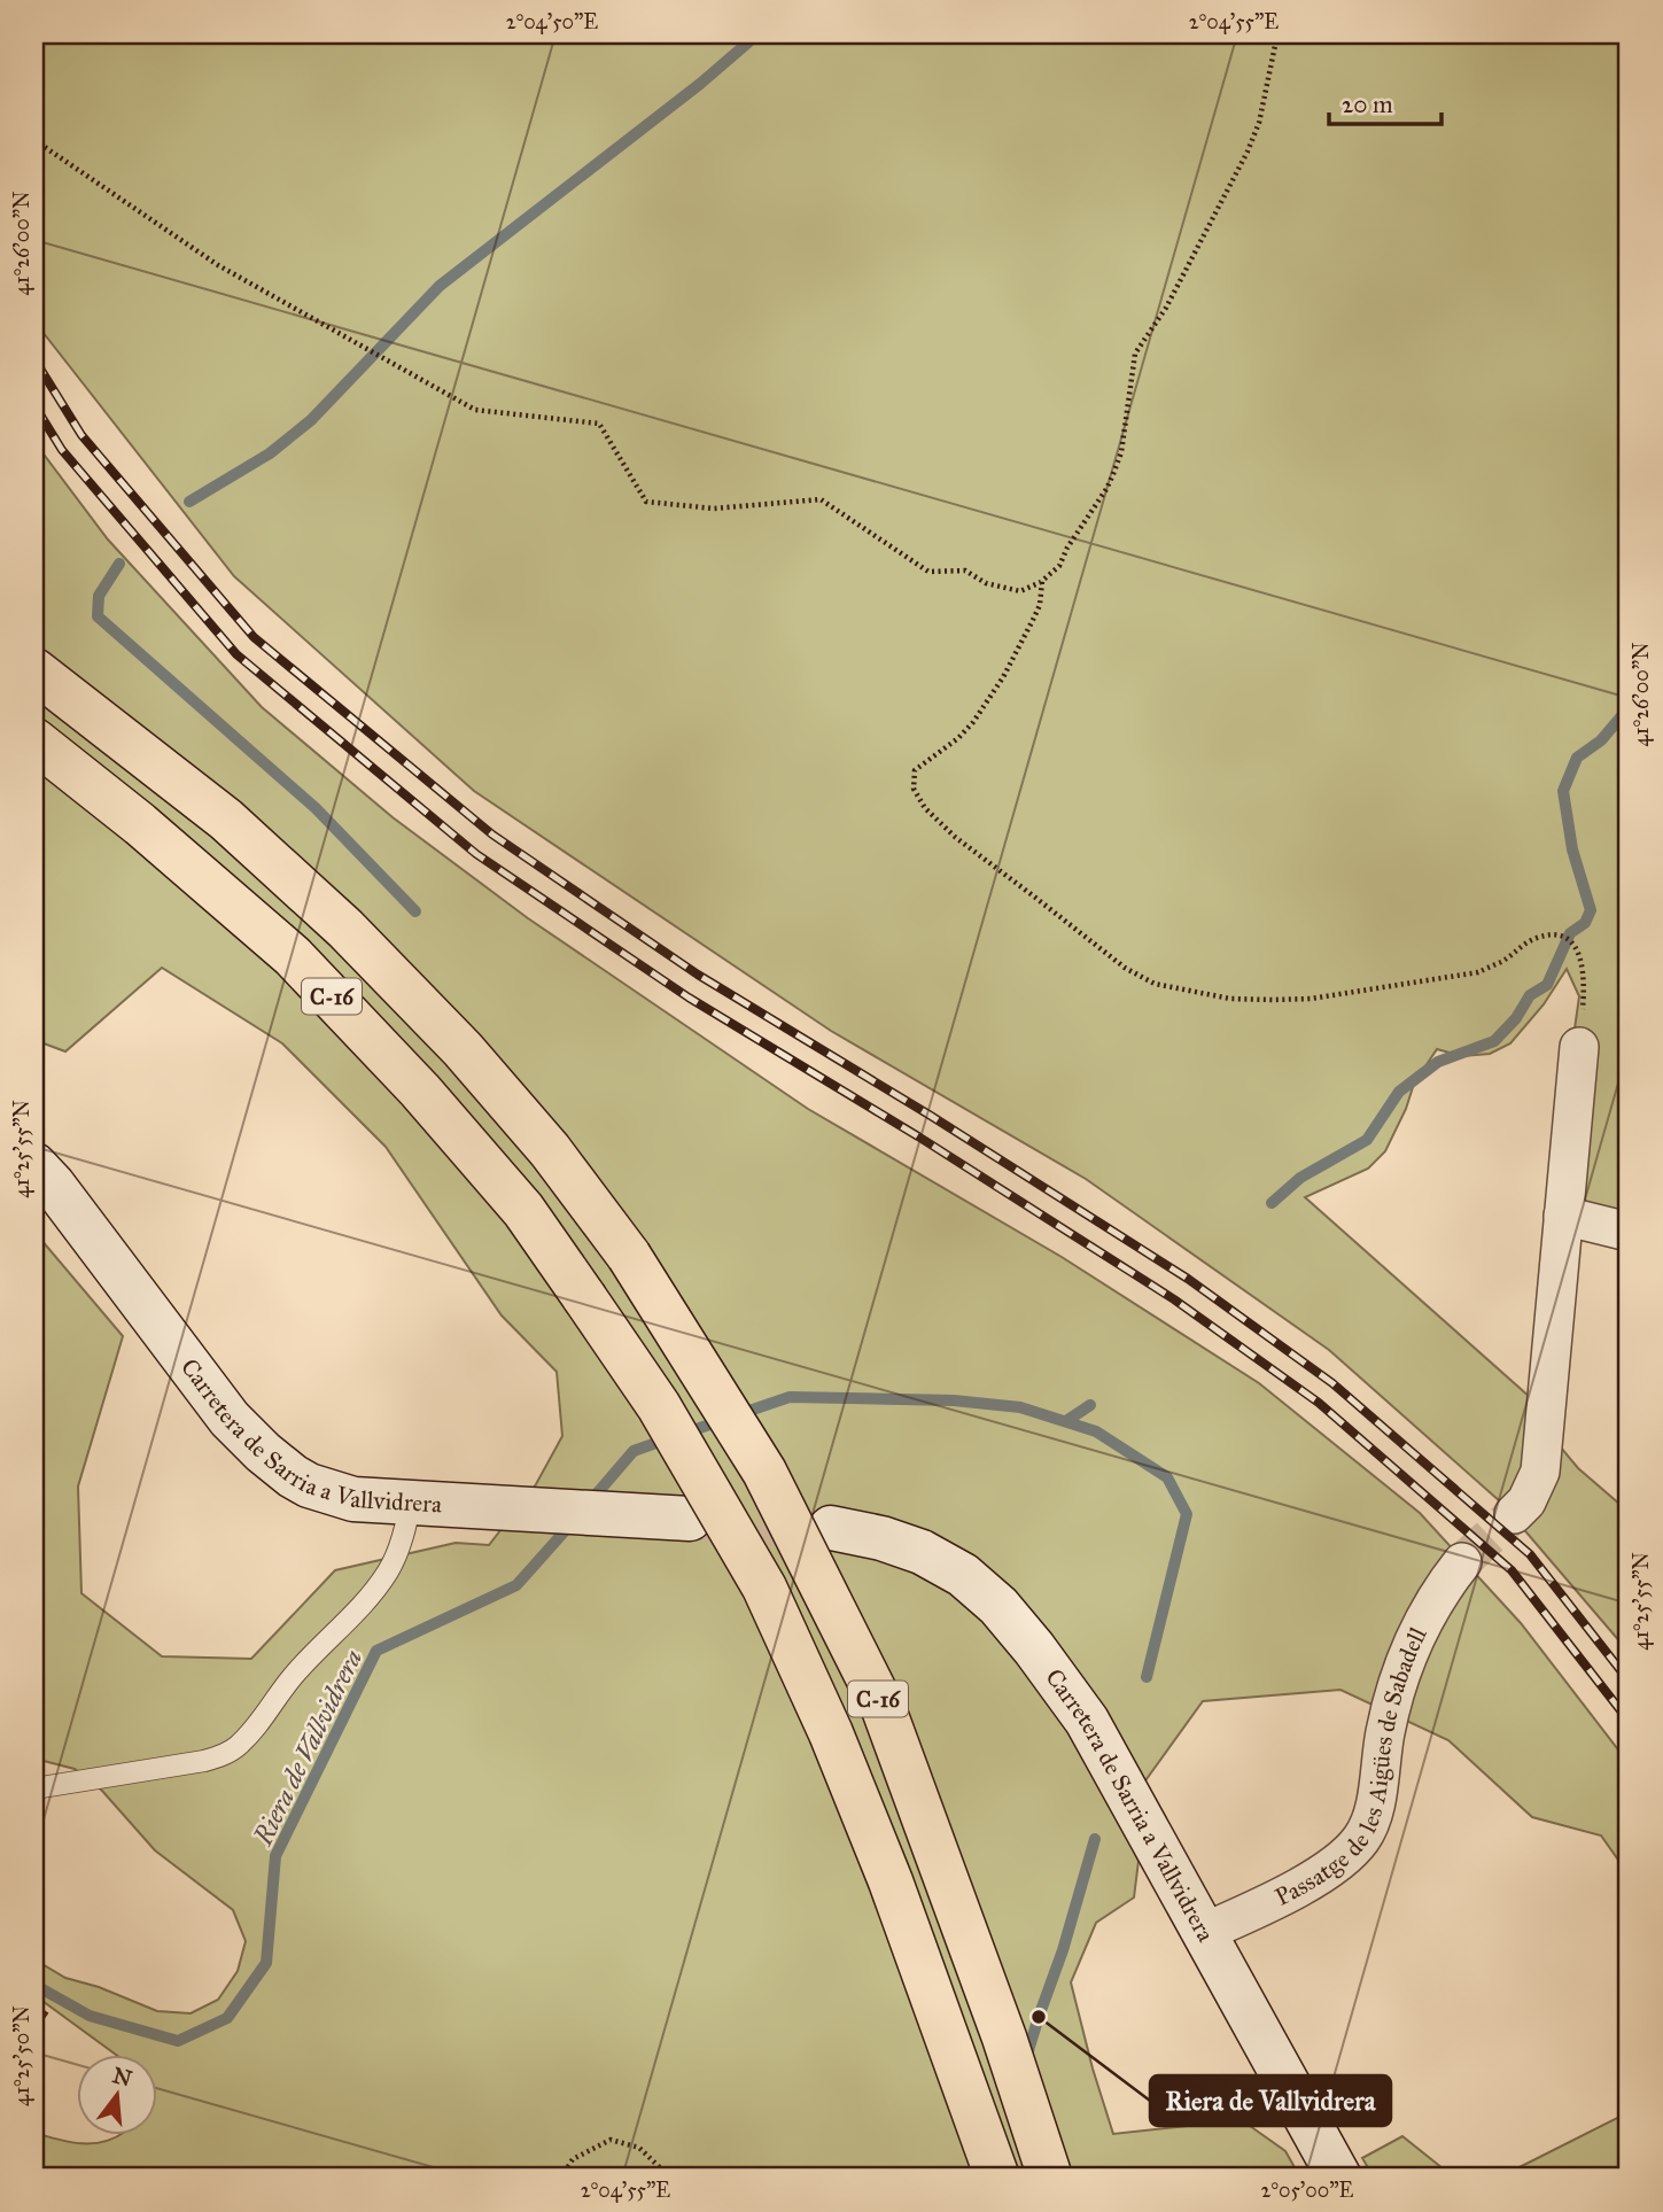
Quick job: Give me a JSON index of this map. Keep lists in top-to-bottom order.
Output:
{
  "streets": {
    "highway": ["C-16"],
    "main road": ["Carretera de Sarria a Vallvidrera"],
    "street": ["Passatge de les Aigües de Sabadell"]
  },
  "crossings": [
    ["Carretera de Sarria a Vallvidrera", "Passatge de les Aigües de Sabadell"]
  ],
  "water": ["Riera de Vallvidrera"],
  "places": ["Riera de Vallvidrera"],
  "scale_bar": "20 m",
  "north": "top",
  "coordinates": [
    "2°04'50\"E",
    "2°04'55\"E",
    "41°26'00\"N",
    "41°25'55\"N",
    "41°25'50\"N",
    "2°05'00\"E"
  ]
}
